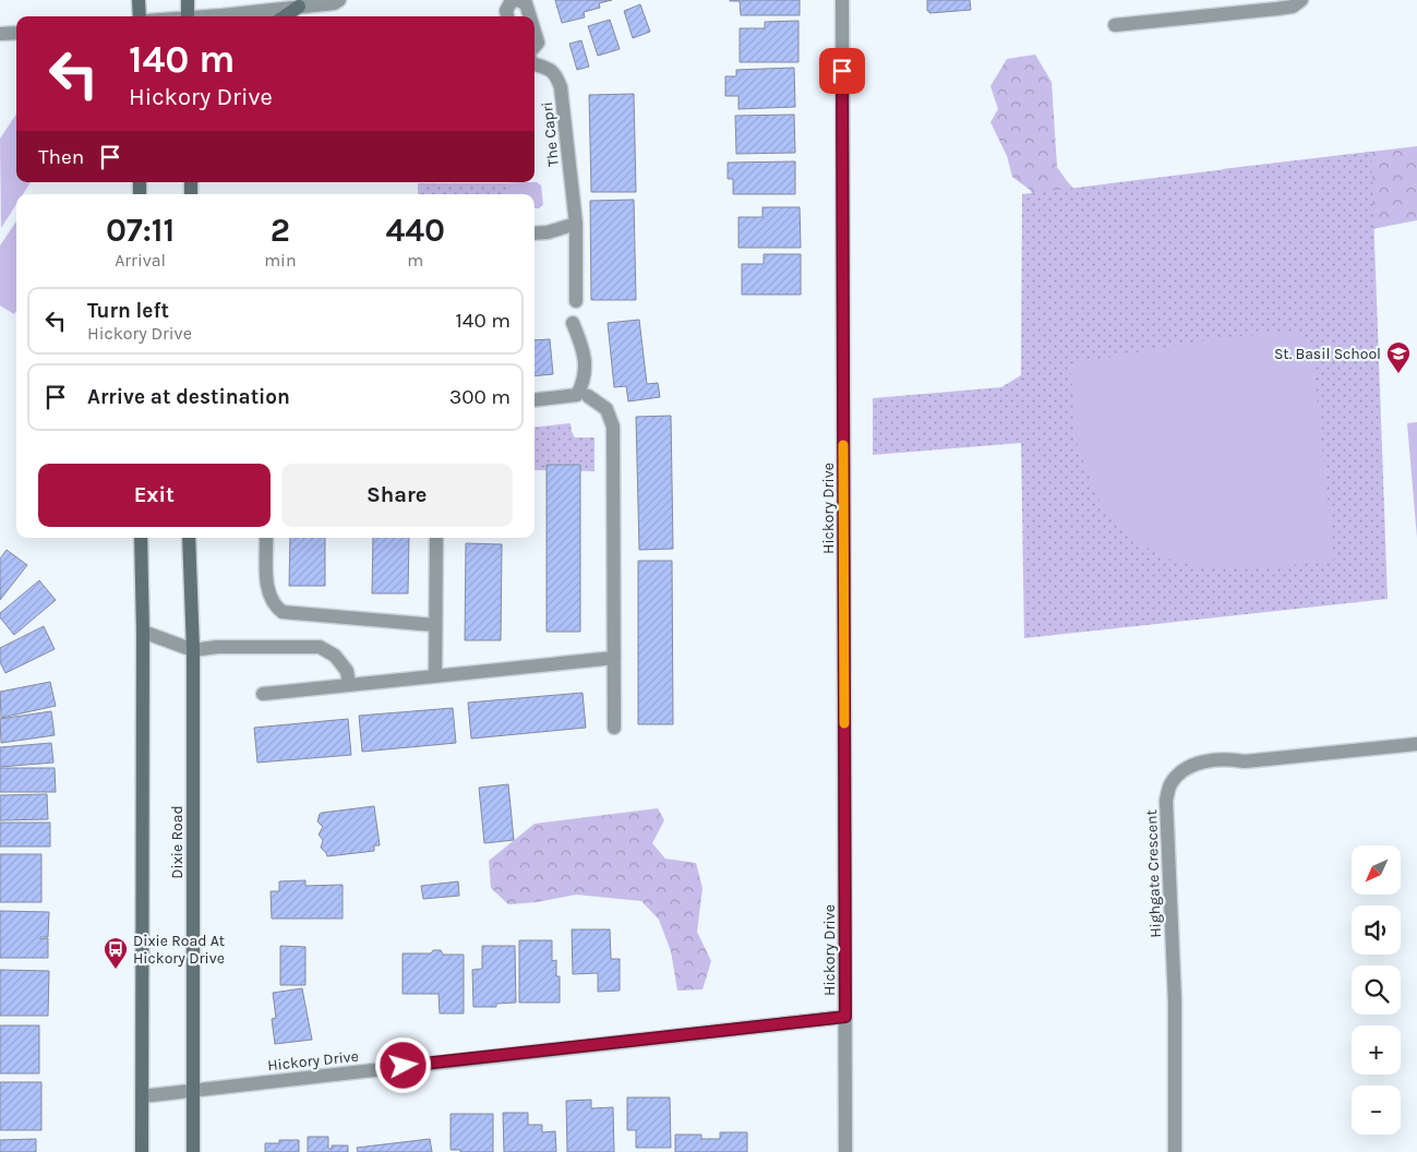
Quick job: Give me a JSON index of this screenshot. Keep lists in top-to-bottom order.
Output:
{
  "streets": {
    "main road": ["Dixie Road"],
    "street": ["The Capri", "Hickory Drive", "Highgate Crescent"]
  },
  "crossings": [
    ["Hickory Drive", "Dixie Road"]
  ],
  "places": {
    "school or university": ["St. Basil School"],
    "bus stop": ["Dixie Road At Hickory Drive"]
  },
  "north": "bottom left",
  "page": {
    "turn": ["140 m", "Hickory Drive"],
    "then": "Then",
    "eta": [
      "07:11",
      "Arrival",
      "2",
      "min",
      "440",
      "m"
    ],
    "list": [
      {
        "name": "Turn left",
        "note": "Hickory Drive",
        "value": "140 m"
      },
      {
        "name": "Arrive at destination",
        "value": "300 m"
      }
    ],
    "buttons": ["Exit", "Share"],
    "map_buttons": ["+", "−"]
  }
}
